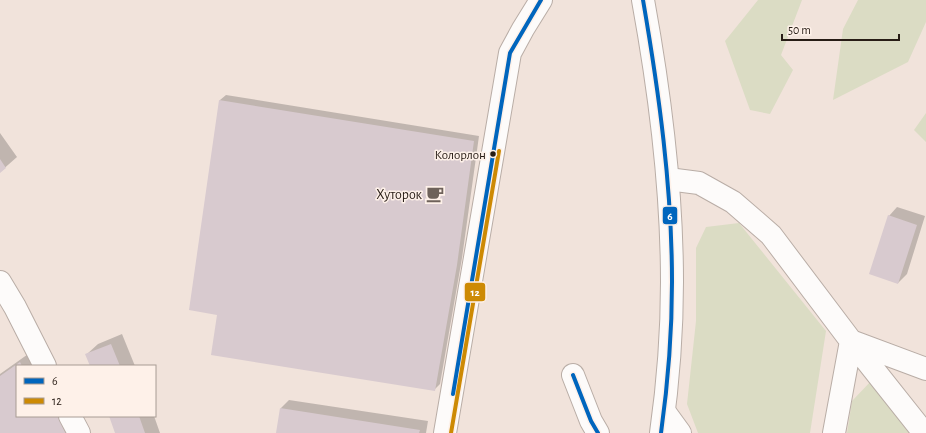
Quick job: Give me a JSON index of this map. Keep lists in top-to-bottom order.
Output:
{
  "places": {
    "other": ["Колорлон"],
    "cafe": ["Хуторок"]
  },
  "lines": ["transit line 6", "transit line 12"],
  "legend": ["6", "12"],
  "scale_bar": "50 m"
}
